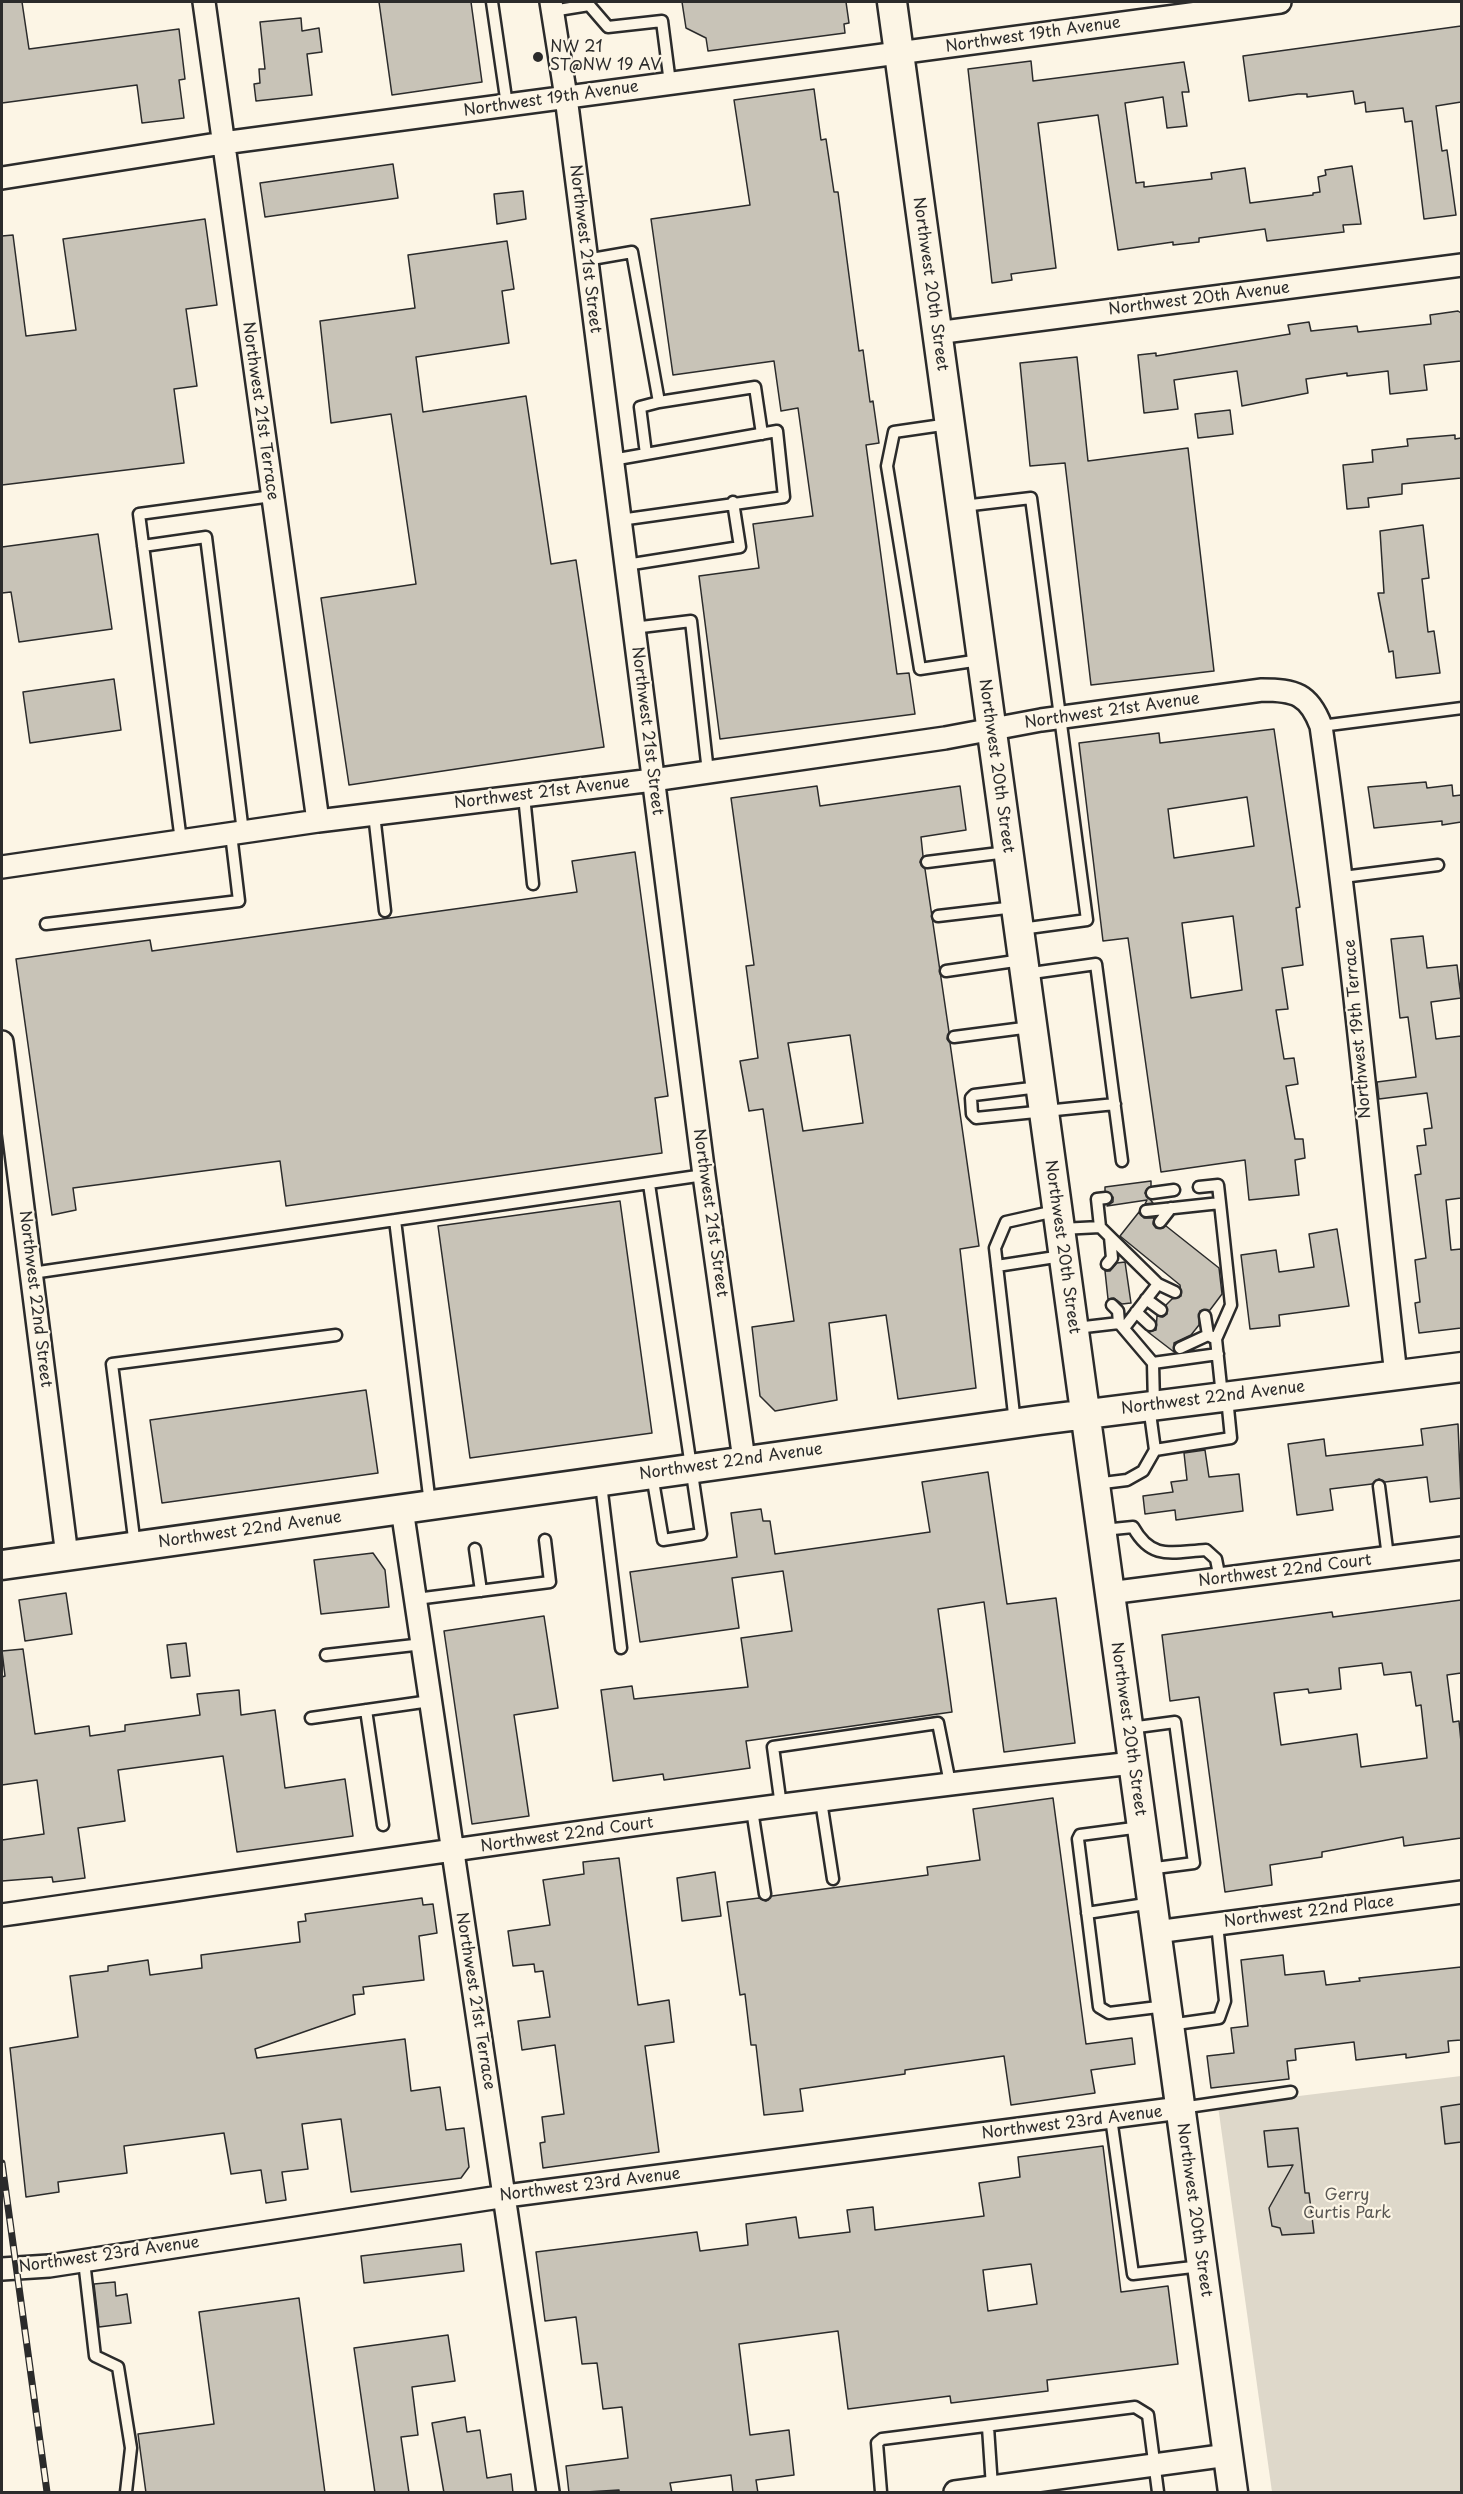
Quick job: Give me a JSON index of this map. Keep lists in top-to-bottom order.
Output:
{
  "streets": {
    "main road": ["Northwest 20th Street", "Northwest 22nd Avenue"],
    "street": [
      "Northwest 19th Avenue",
      "Northwest 21st Street",
      "Northwest 20th Avenue",
      "Northwest 21st Terrace",
      "Northwest 21st Avenue",
      "Northwest 19th Terrace",
      "Northwest 22nd Street",
      "Northwest 22nd Court",
      "Northwest 22nd Place",
      "Northwest 23rd Avenue"
    ]
  },
  "crossings": [
    ["Northwest 19th Avenue", "Northwest 21st Street"],
    ["Northwest 19th Avenue", "Northwest 20th Street"],
    ["Northwest 19th Avenue", "Northwest 21st Terrace"],
    ["Northwest 21st Street", "Northwest 21st Avenue"],
    ["Northwest 21st Street", "Northwest 22nd Avenue"],
    ["Northwest 20th Street", "Northwest 20th Avenue"],
    ["Northwest 20th Street", "Northwest 21st Avenue"],
    ["Northwest 20th Street", "Northwest 22nd Avenue"],
    ["Northwest 20th Street", "Northwest 22nd Court"],
    ["Northwest 20th Street", "Northwest 22nd Place"],
    ["Northwest 20th Street", "Northwest 23rd Avenue"],
    ["Northwest 21st Terrace", "Northwest 21st Avenue"],
    ["Northwest 21st Terrace", "Northwest 22nd Avenue"],
    ["Northwest 21st Terrace", "Northwest 22nd Court"],
    ["Northwest 21st Terrace", "Northwest 23rd Avenue"],
    ["Northwest 21st Avenue", "Northwest 19th Terrace"],
    ["Northwest 19th Terrace", "Northwest 22nd Avenue"],
    ["Northwest 22nd Street", "Northwest 22nd Avenue"]
  ],
  "parks": ["Gerry Curtis Park"],
  "places": ["NW 21 ST@NW 19 AV"]
}
